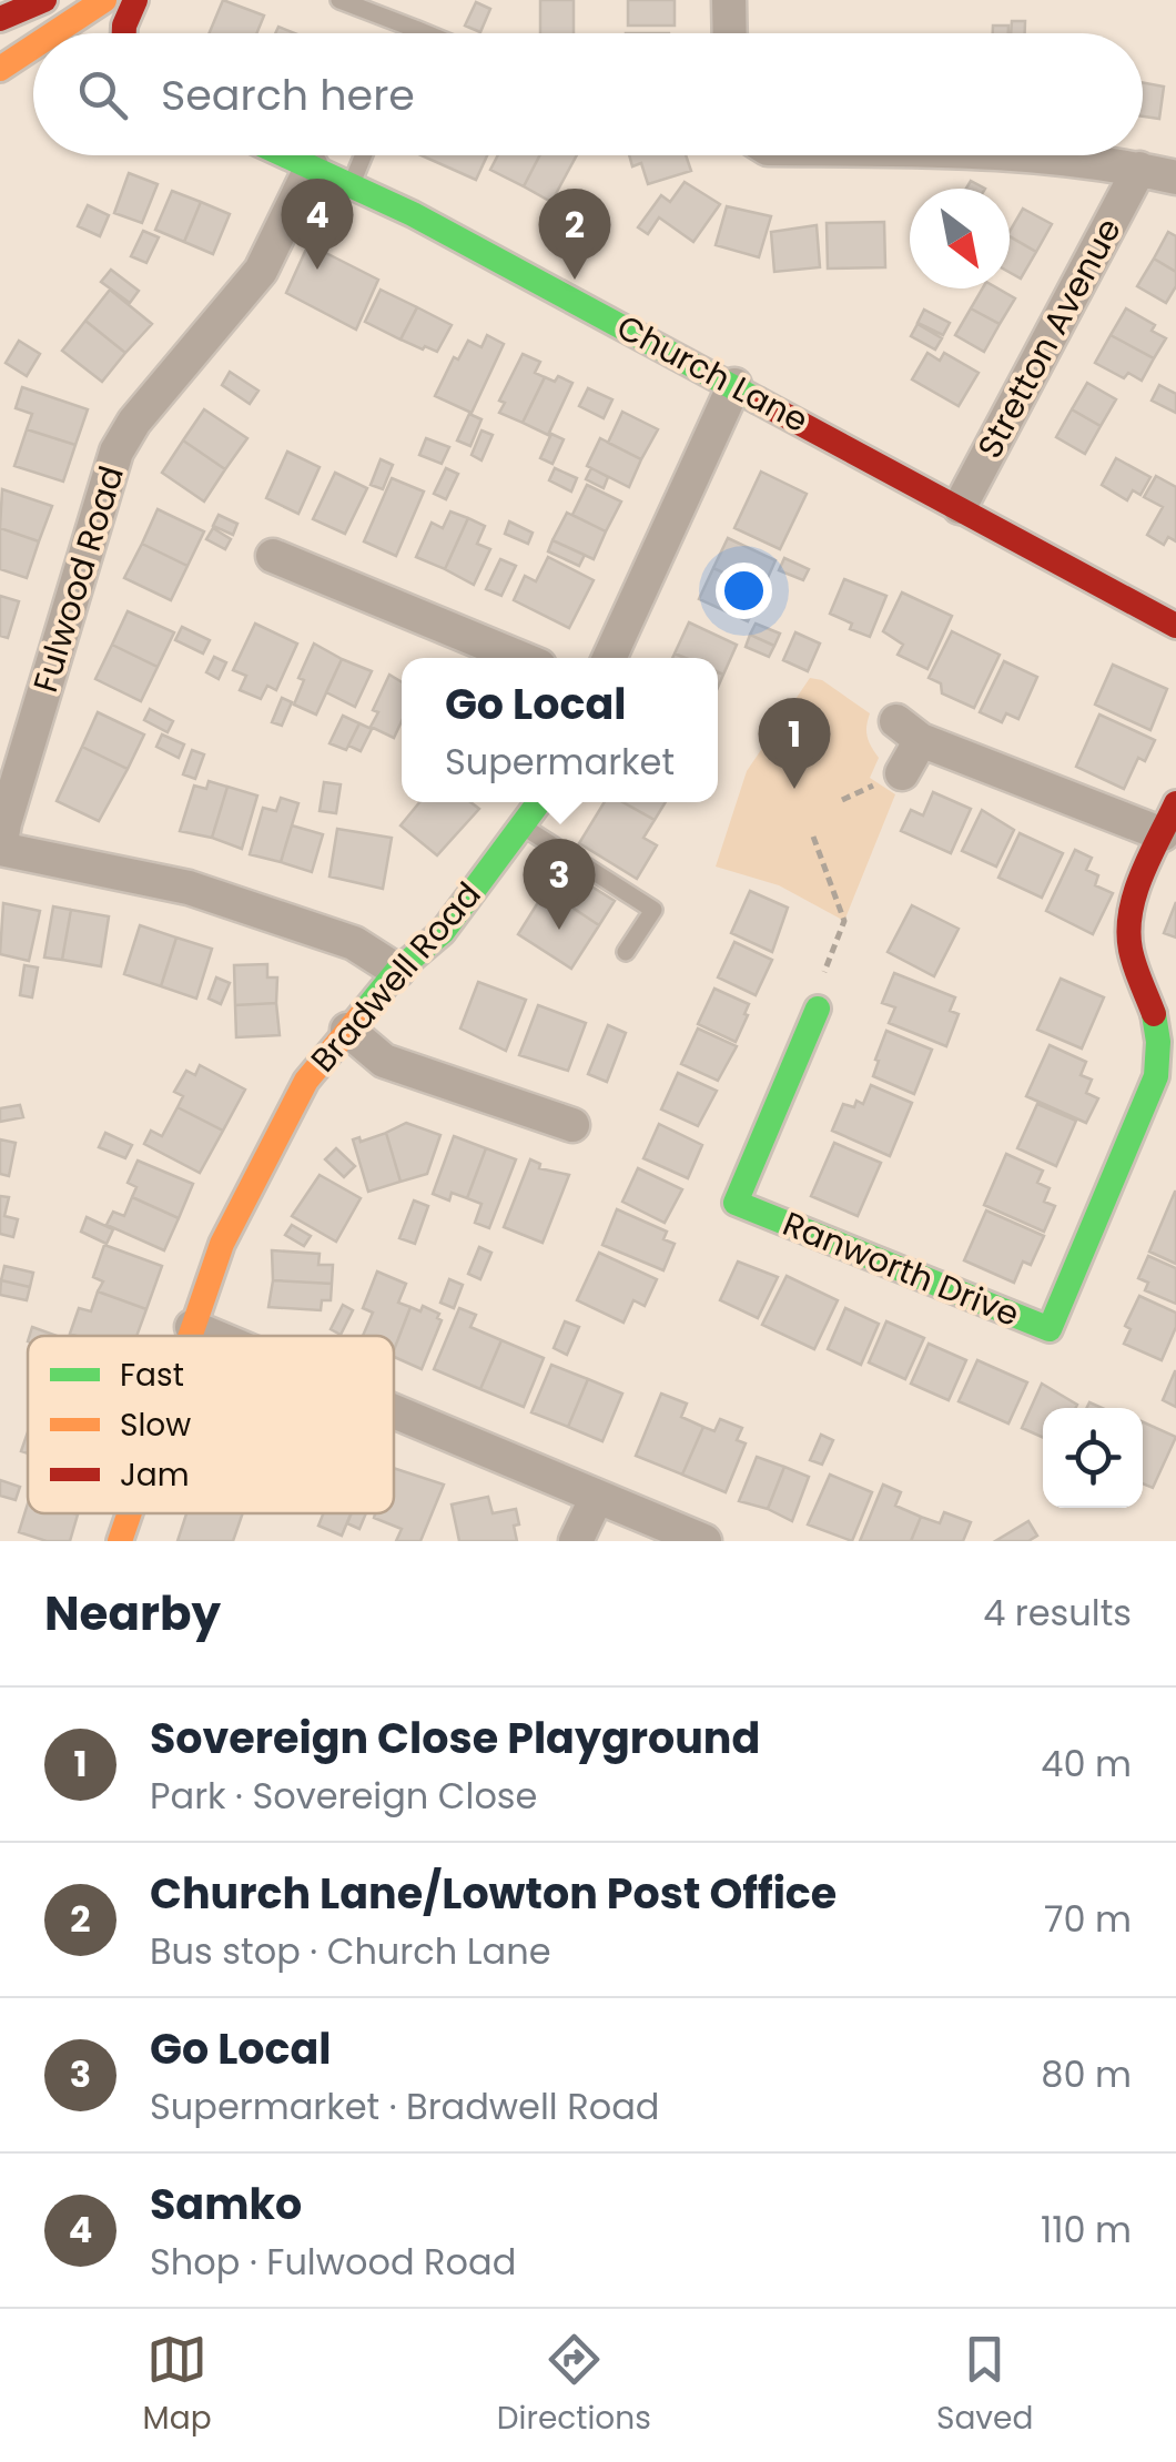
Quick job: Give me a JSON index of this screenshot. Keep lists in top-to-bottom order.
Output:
{
  "streets": {
    "main road": ["Church Lane", "Bradwell Road", "Ranworth Drive"],
    "street": ["Stretton Avenue", "Fulwood Road"]
  },
  "crossings": [
    ["Stretton Avenue", "Church Lane"],
    ["Church Lane", "Fulwood Road"]
  ],
  "legend": ["Fast", "Slow", "Jam"],
  "north": "bottom right",
  "page": {
    "search": "Search here",
    "pins": [
      "4",
      "2",
      "1",
      "3"
    ],
    "popup": ["Go Local", "Supermarket"],
    "heading": ["Nearby", "4 results"],
    "list": [
      {
        "mark": "1",
        "name": "Sovereign Close Playground",
        "note": "Park · Sovereign Close",
        "value": "40 m"
      },
      {
        "mark": "2",
        "name": "Church Lane/Lowton Post Office",
        "note": "Bus stop · Church Lane",
        "value": "70 m"
      },
      {
        "mark": "3",
        "name": "Go Local",
        "note": "Supermarket · Bradwell Road",
        "value": "80 m"
      },
      {
        "mark": "4",
        "name": "Samko",
        "note": "Shop · Fulwood Road",
        "value": "110 m"
      }
    ],
    "nav": ["Map", "Directions", "Saved"]
  }
}
